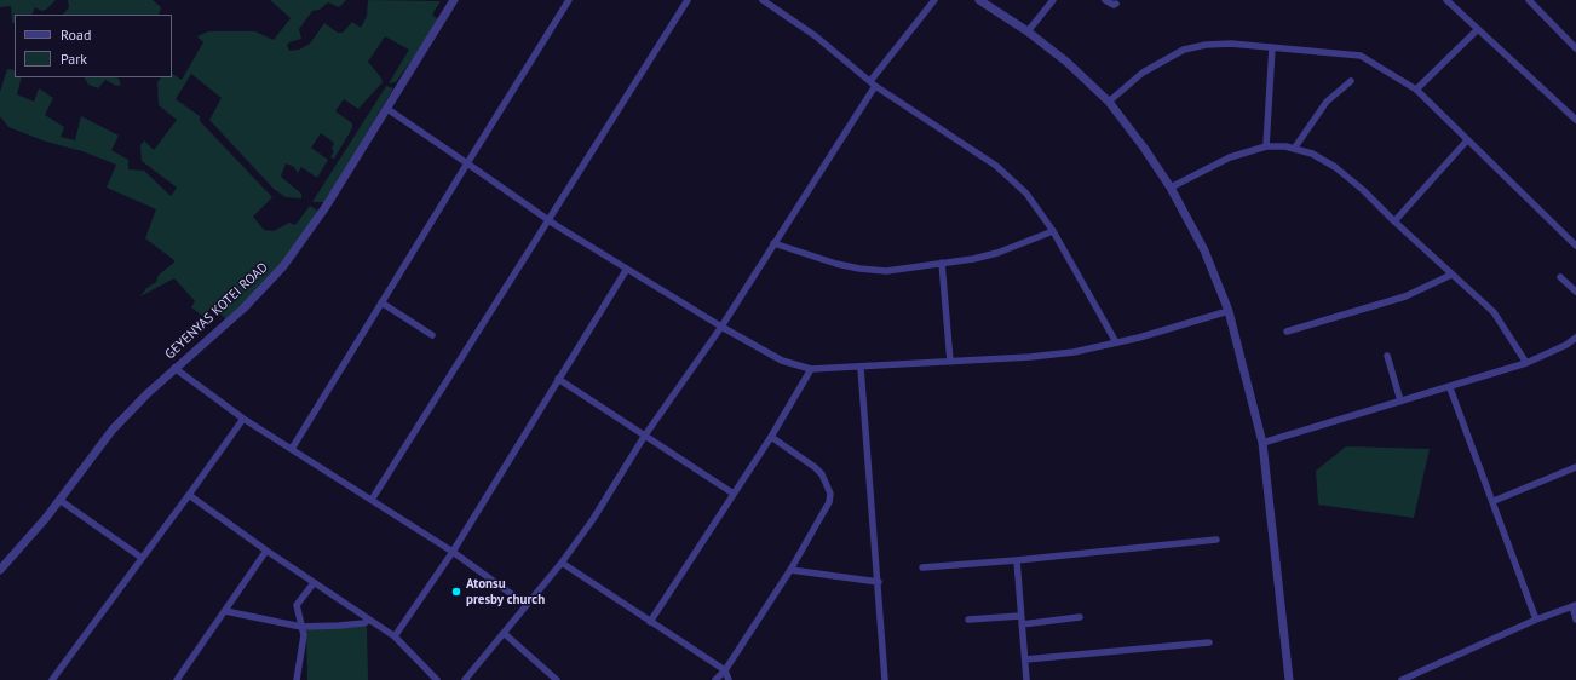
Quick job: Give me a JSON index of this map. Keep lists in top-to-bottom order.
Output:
{
  "streets": {
    "street": ["GEYENYAS KOTEI ROAD"]
  },
  "places": ["Atonsu presby church"],
  "legend": ["Road", "Park"]
}
